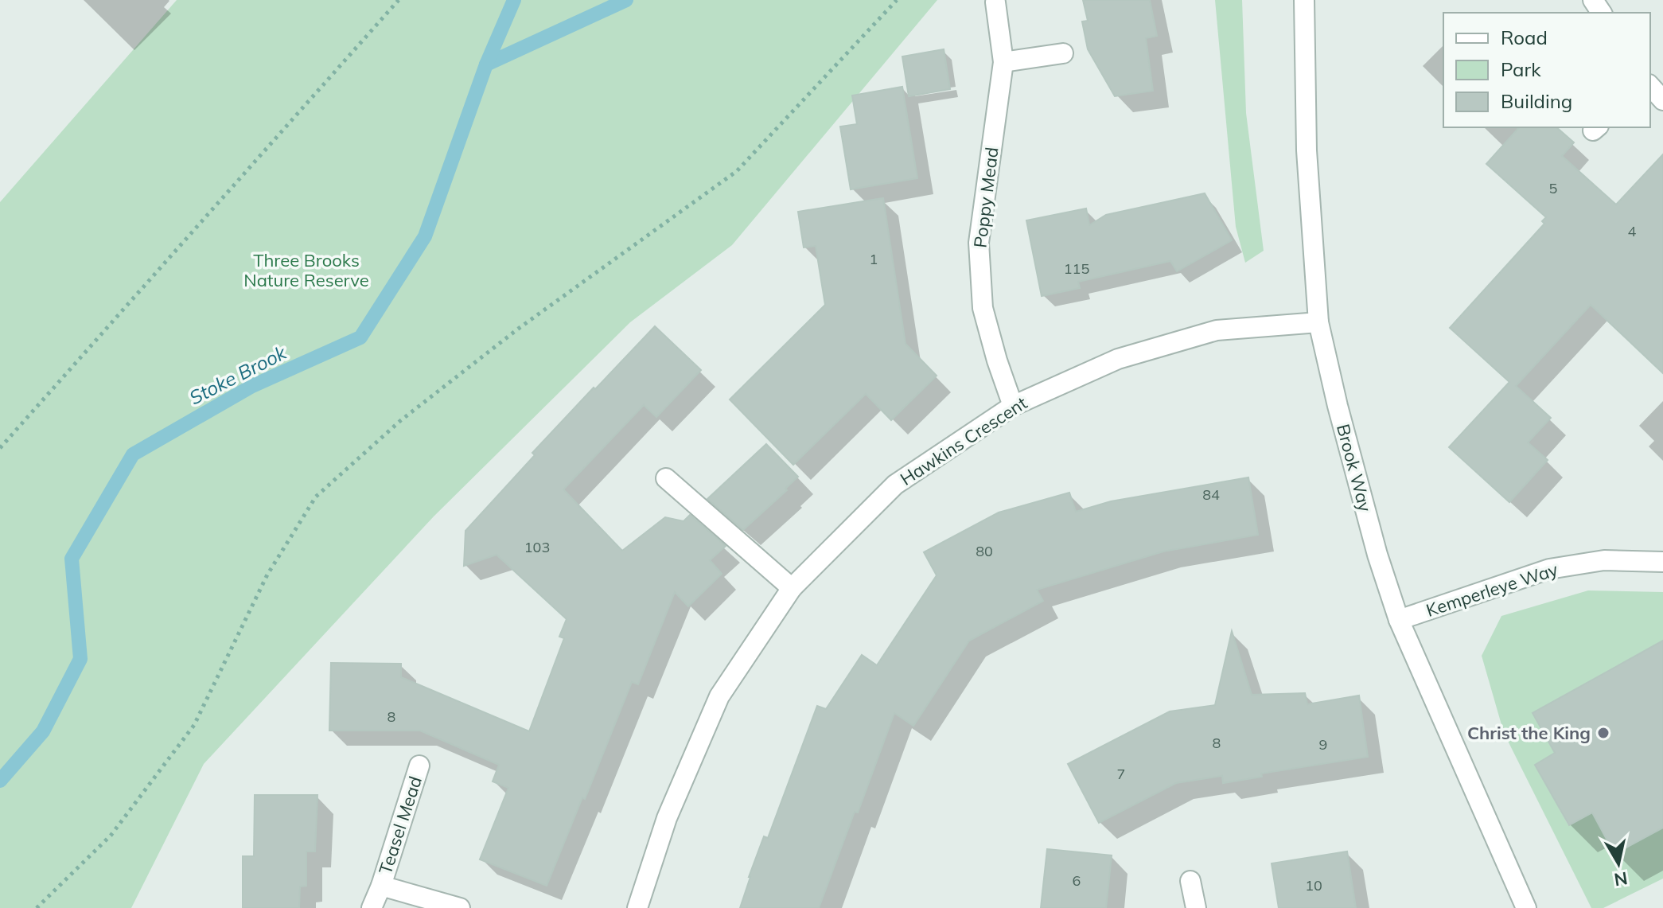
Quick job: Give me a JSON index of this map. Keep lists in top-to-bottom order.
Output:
{
  "streets": {
    "street": [
      "Poppy Mead",
      "Hawkins Crescent",
      "Brook Way",
      "Kemperleye Way",
      "Teasel Mead"
    ]
  },
  "crossings": [
    ["Poppy Mead", "Hawkins Crescent"],
    ["Hawkins Crescent", "Brook Way"],
    ["Brook Way", "Kemperleye Way"]
  ],
  "water": ["Stoke Brook"],
  "parks": ["Three Brooks Nature Reserve"],
  "places": ["Christ the King"],
  "house_numbers": [
    "5",
    "4",
    "1",
    "115",
    "84",
    "103",
    "80",
    "8",
    "8",
    "9",
    "7",
    "6",
    "10"
  ],
  "legend": ["Road", "Park", "Building"],
  "north": "bottom"
}
